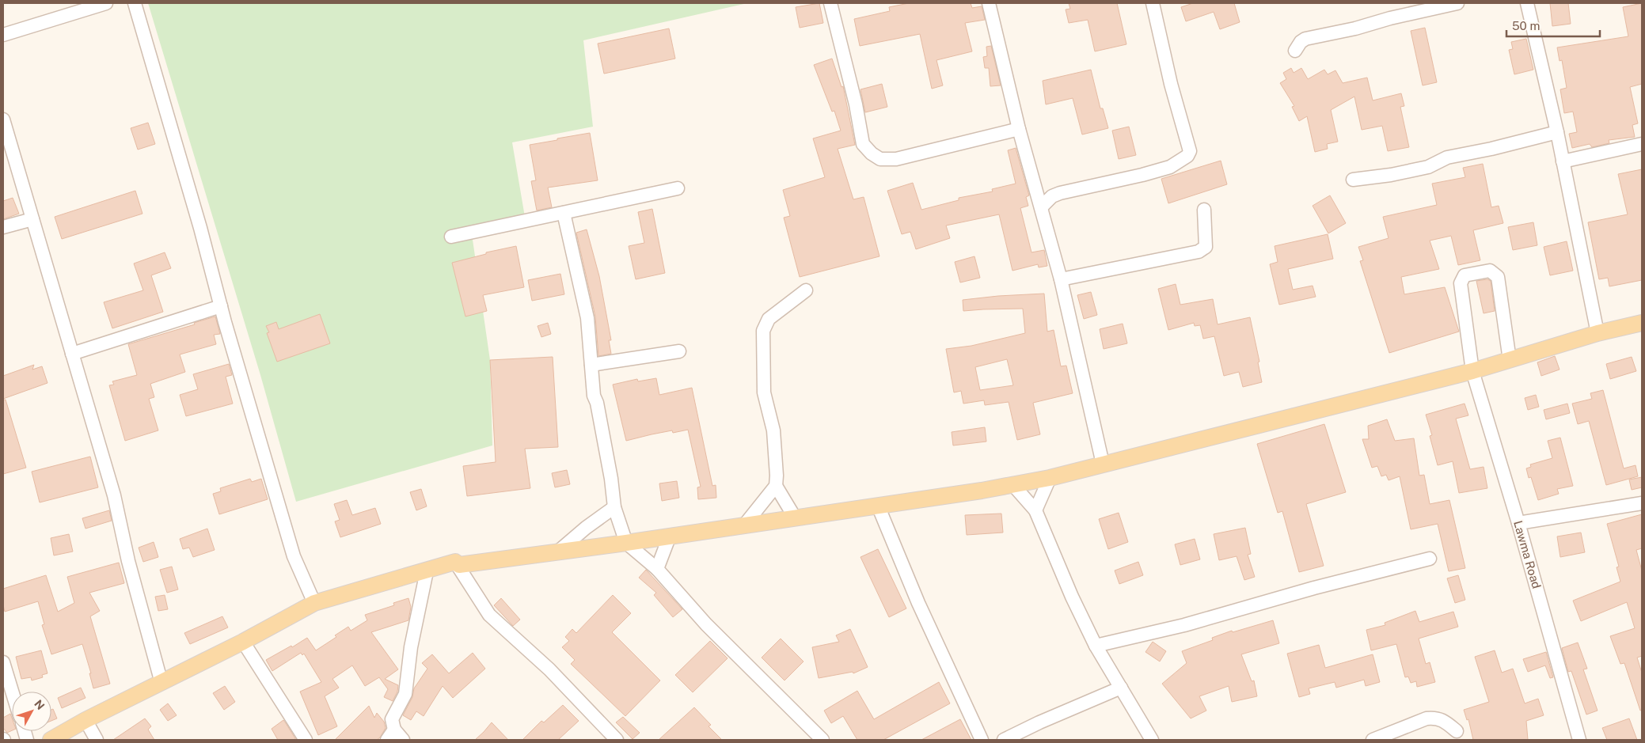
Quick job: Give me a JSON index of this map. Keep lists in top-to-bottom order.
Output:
{
  "streets": {
    "street": ["Lawma Road"]
  },
  "scale_bar": "50 m",
  "north": "top right"
}
